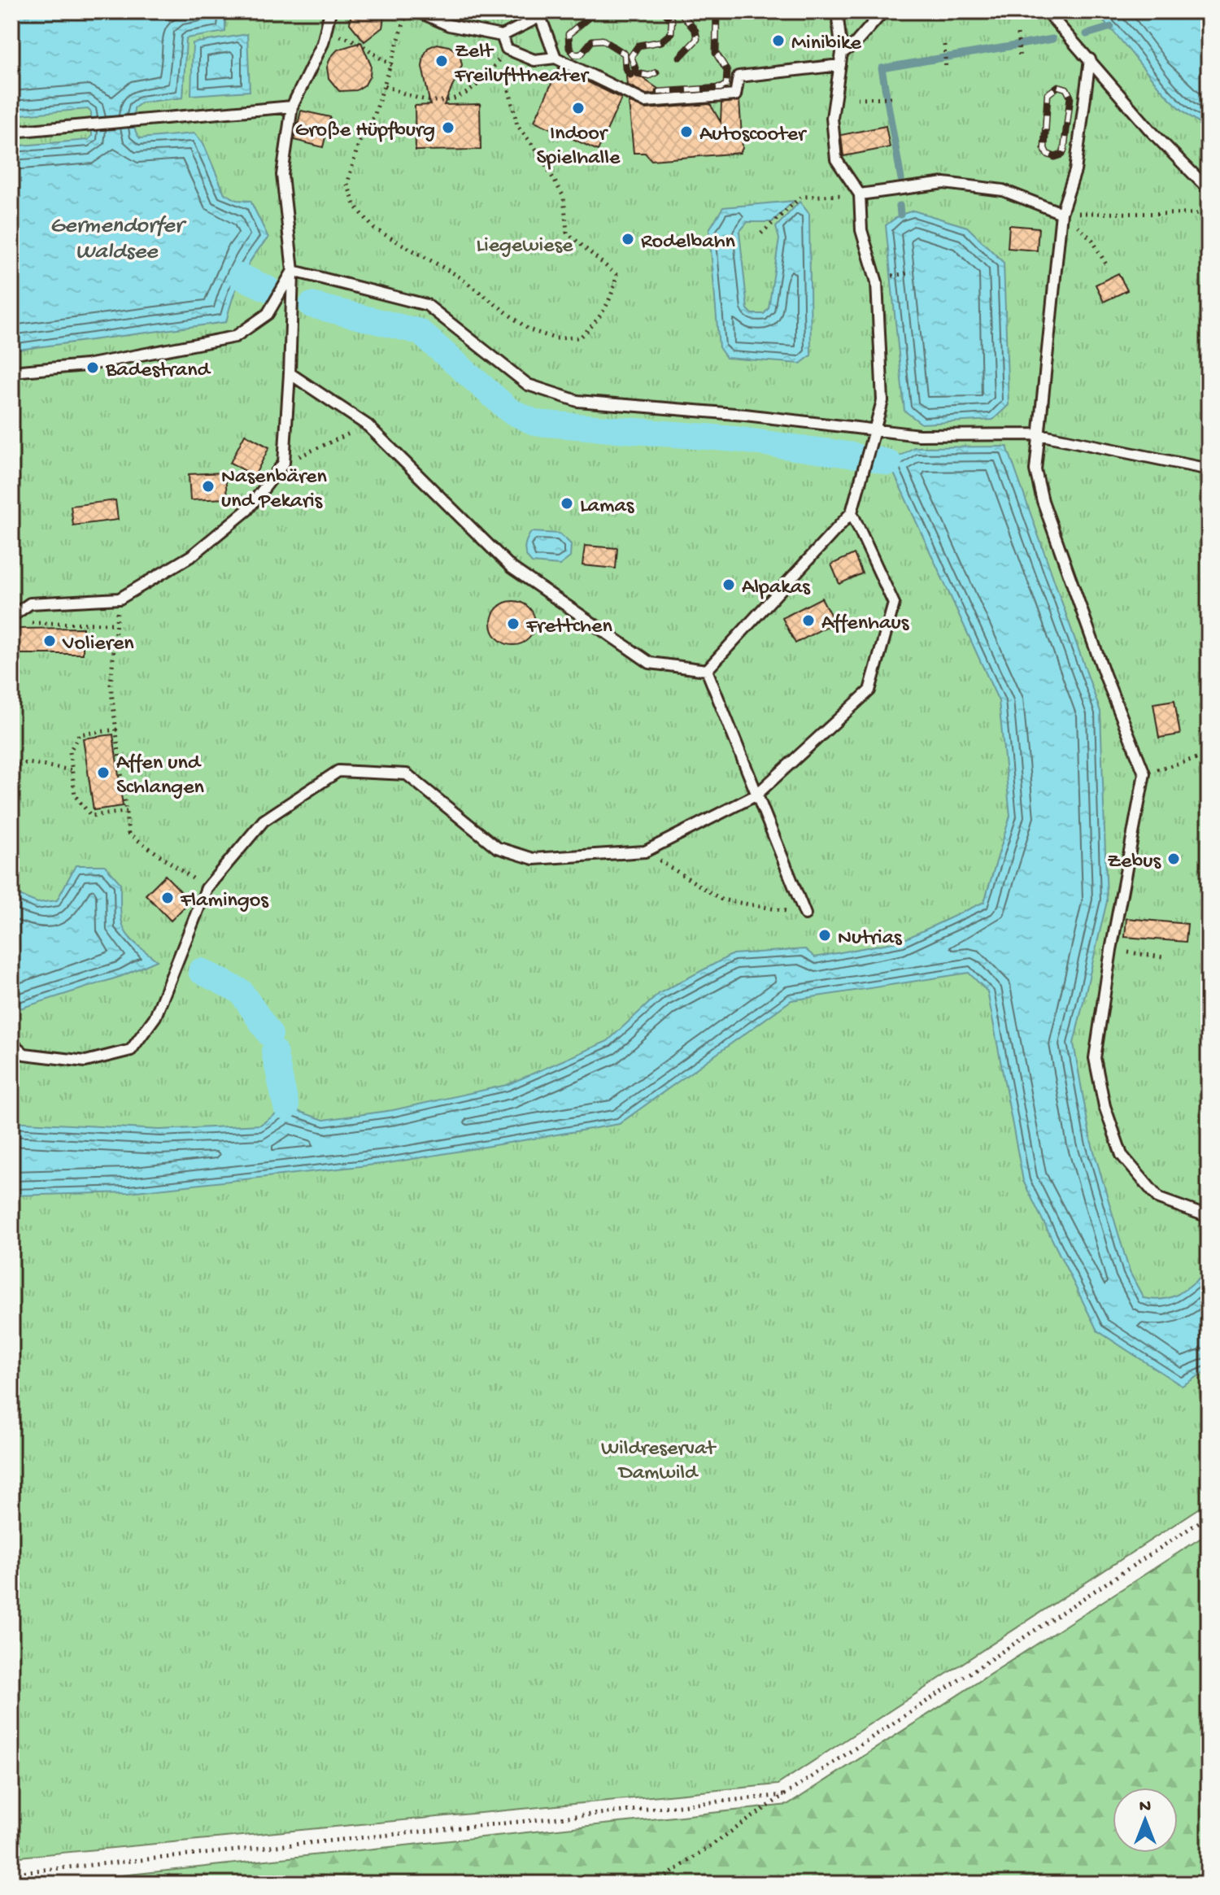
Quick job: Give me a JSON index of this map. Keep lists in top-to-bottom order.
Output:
{
  "water": ["Germendorfer Waldsee"],
  "parks": ["Liegewiese", "Wildreservat Damwild"],
  "places": [
    "Minibike",
    "Zelt Freilufttheater",
    "Indoor Spielhalle",
    "Große Hüpfburg",
    "Autoscooter",
    "Rodelbahn",
    "Badestrand",
    "Nasenbären und Pekaris",
    "Lamas",
    "Alpakas",
    "Affenhaus",
    "Frettchen",
    "Volieren",
    "Affen und Schlangen",
    "Zebus",
    "Flamingos",
    "Nutrias"
  ],
  "north": "top"
}
